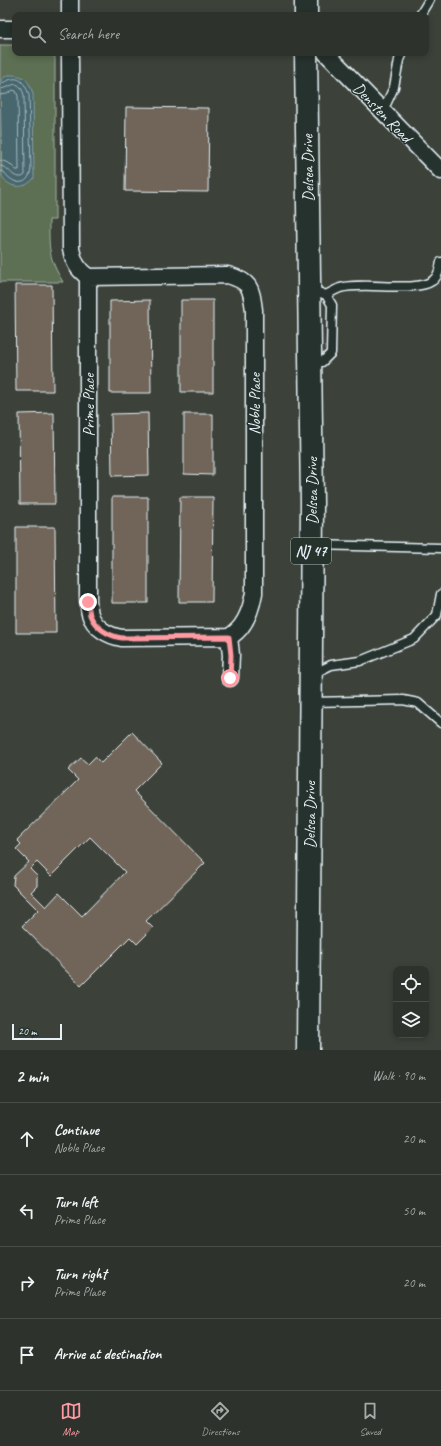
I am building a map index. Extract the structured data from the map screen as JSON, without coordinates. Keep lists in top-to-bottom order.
{
  "streets": {
    "main road": ["Delsea Drive", "NJ 47"],
    "street": ["Densten Road", "Noble Place", "Prime Place"]
  },
  "crossings": [
    ["Noble Place", "Prime Place"]
  ],
  "scale_bar": "20 m",
  "page": {
    "search": "Search here",
    "scale": "20 m",
    "heading": ["2 min", "Walk · 90 m"],
    "list": [
      ["Continue", "Noble Place", "20 m"],
      ["Turn left", "Prime Place", "50 m"],
      ["Turn right", "Prime Place", "20 m"],
      "Arrive at destination"
    ],
    "nav": ["Map", "Directions", "Saved"]
  }
}
